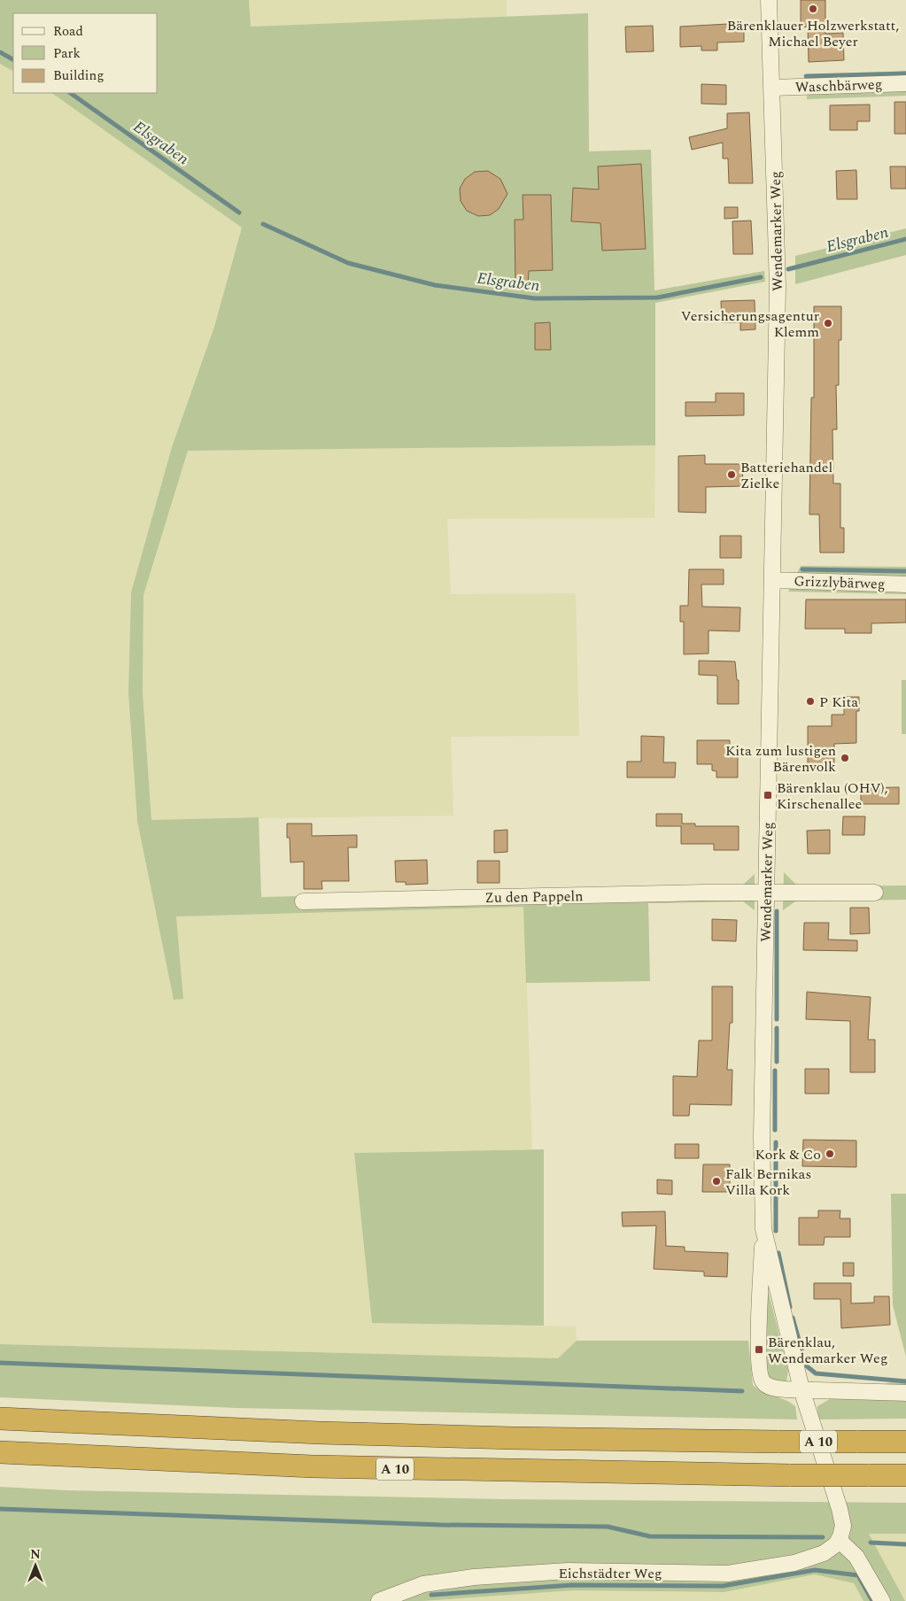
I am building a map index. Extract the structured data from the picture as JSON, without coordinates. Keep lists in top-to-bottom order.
{
  "streets": {
    "highway": ["A 10"],
    "street": [
      "Waschbärweg",
      "Wendemarker Weg",
      "Grizzlybärweg",
      "Zu den Pappeln",
      "Eichstädter Weg"
    ]
  },
  "crossings": [
    ["Waschbärweg", "Wendemarker Weg"],
    ["Wendemarker Weg", "Grizzlybärweg"],
    ["Wendemarker Weg", "Zu den Pappeln"],
    ["Wendemarker Weg", "Eichstädter Weg"]
  ],
  "water": ["Elsgraben"],
  "places": {
    "other": [
      "Bärenklauer Holzwerkstatt, Michael Beyer",
      "Versicherungsagentur Klemm",
      "Batteriehandel Zielke",
      "P Kita",
      "Kita zum lustigen Bärenvolk",
      "Kork & Co",
      "Falk Bernikas Villa Kork"
    ],
    "transit": ["Bärenklau (OHV), Kirschenallee", "Bärenklau, Wendemarker Weg"]
  },
  "legend": ["Road", "Park", "Building"],
  "north": "top"
}
